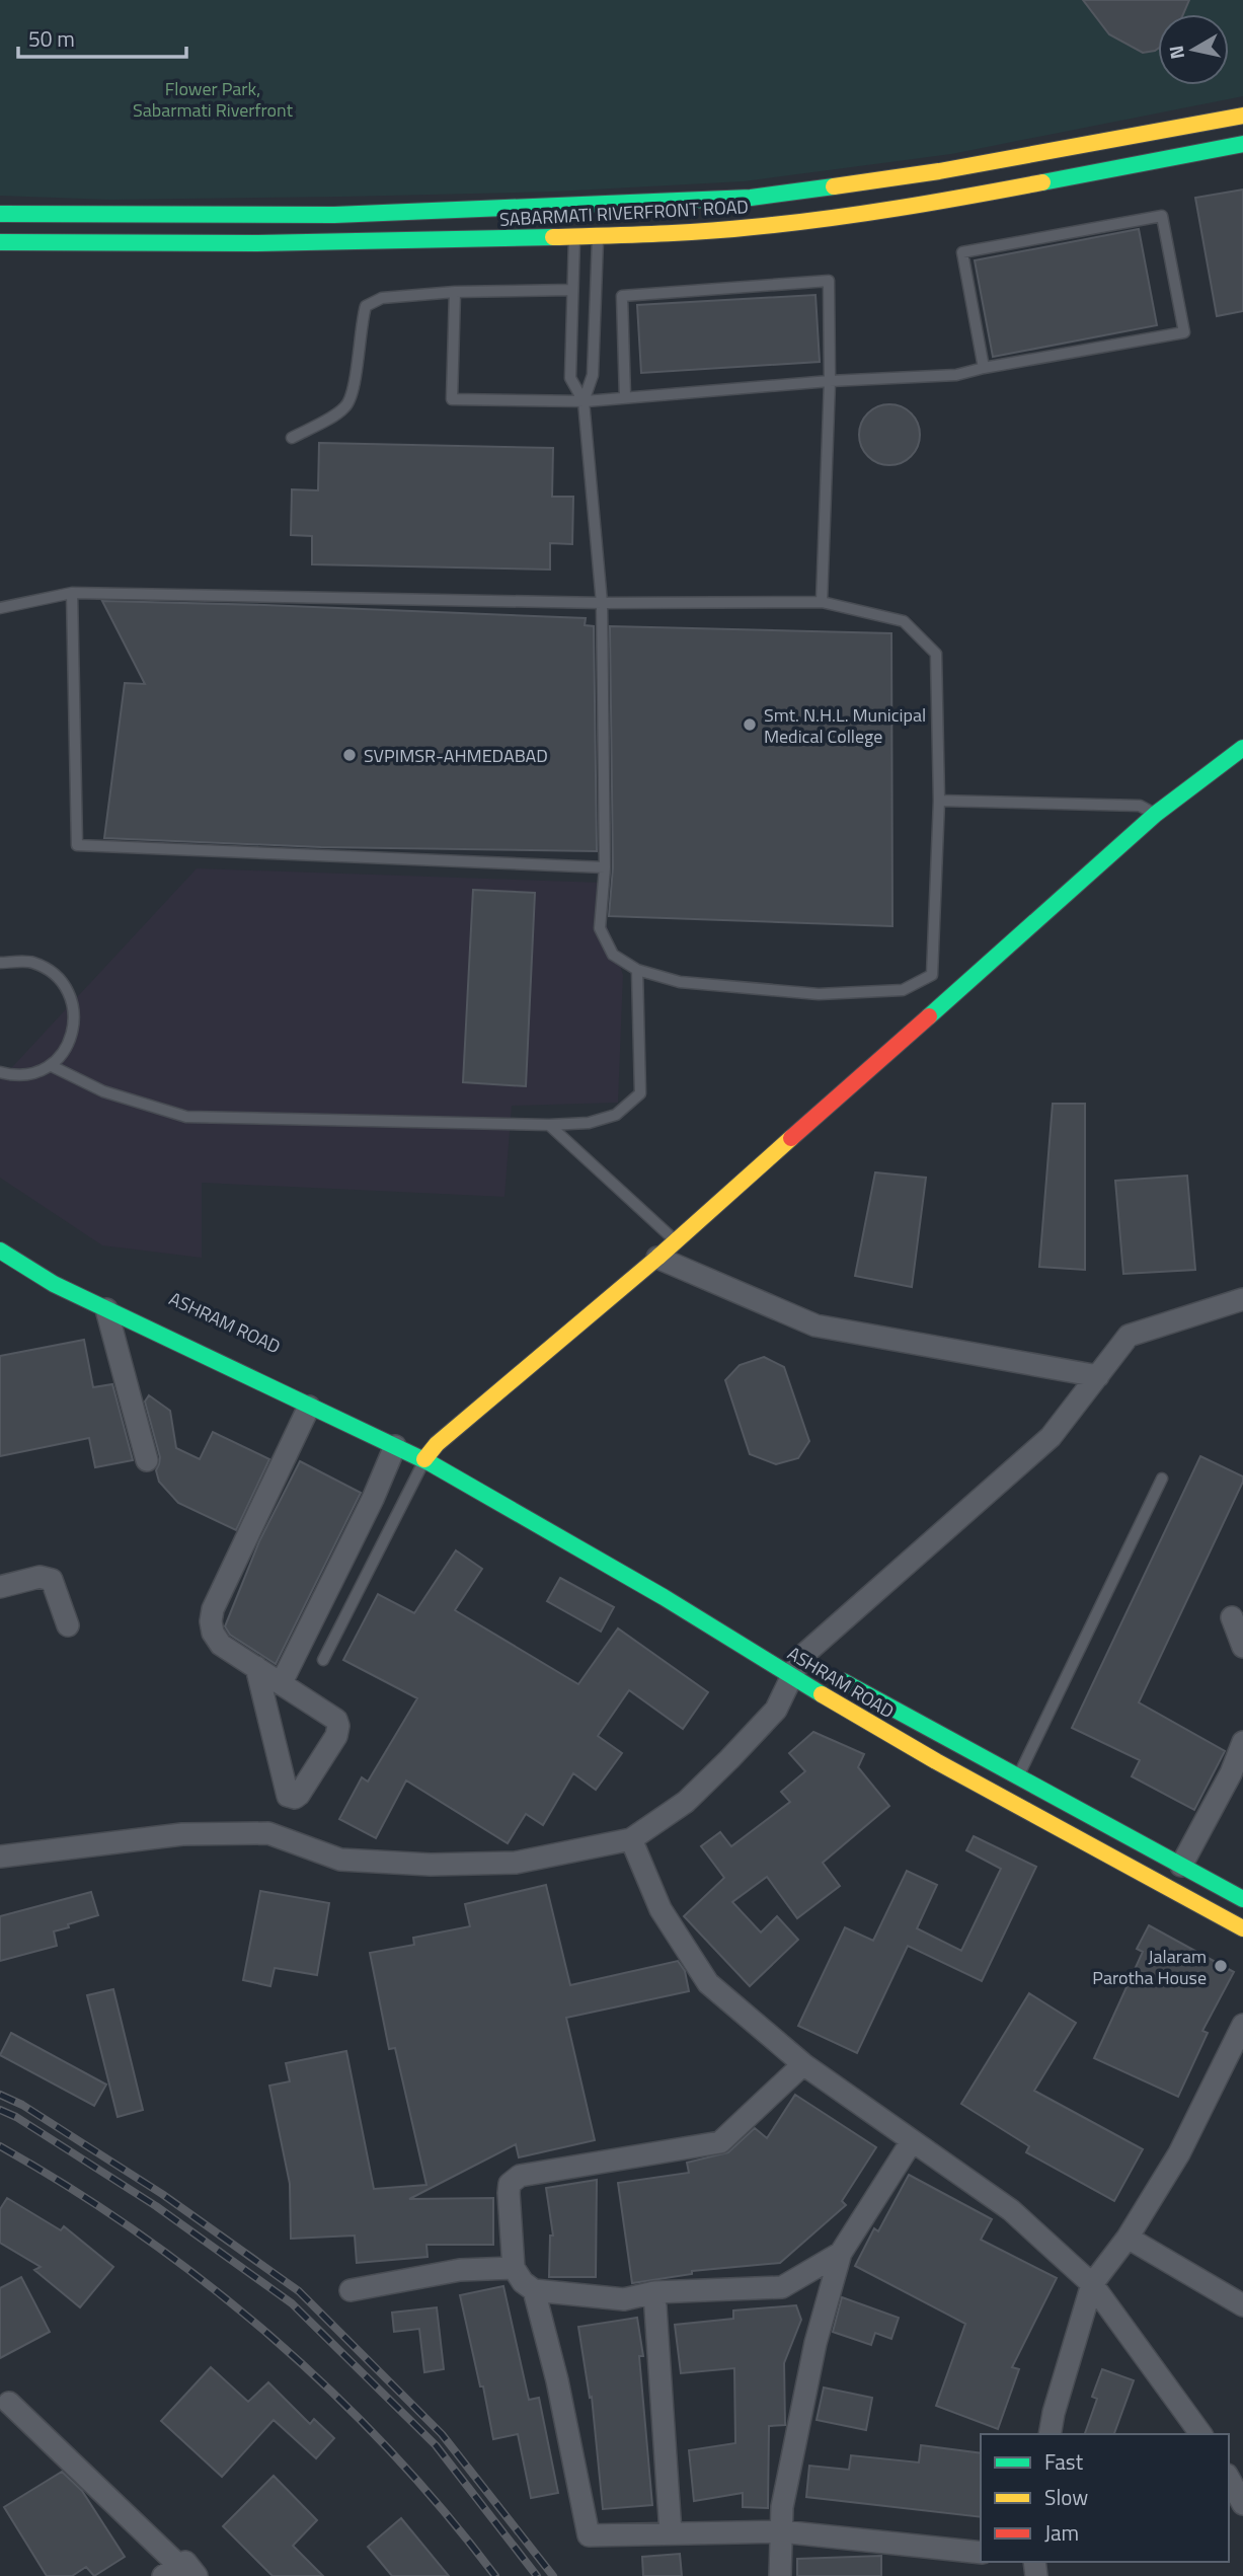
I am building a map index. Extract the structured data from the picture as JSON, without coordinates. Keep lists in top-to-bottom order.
{
  "streets": {
    "street": ["SABARMATI RIVERFRONT ROAD", "ASHRAM ROAD"]
  },
  "parks": ["Flower Park, Sabarmati Riverfront"],
  "places": ["Smt. N.H.L. Municipal Medical College", "SVPIMSR-AHMEDABAD", "Jalaram Parotha House"],
  "legend": ["Fast", "Slow", "Jam"],
  "scale_bar": "50 m",
  "north": "left"
}
